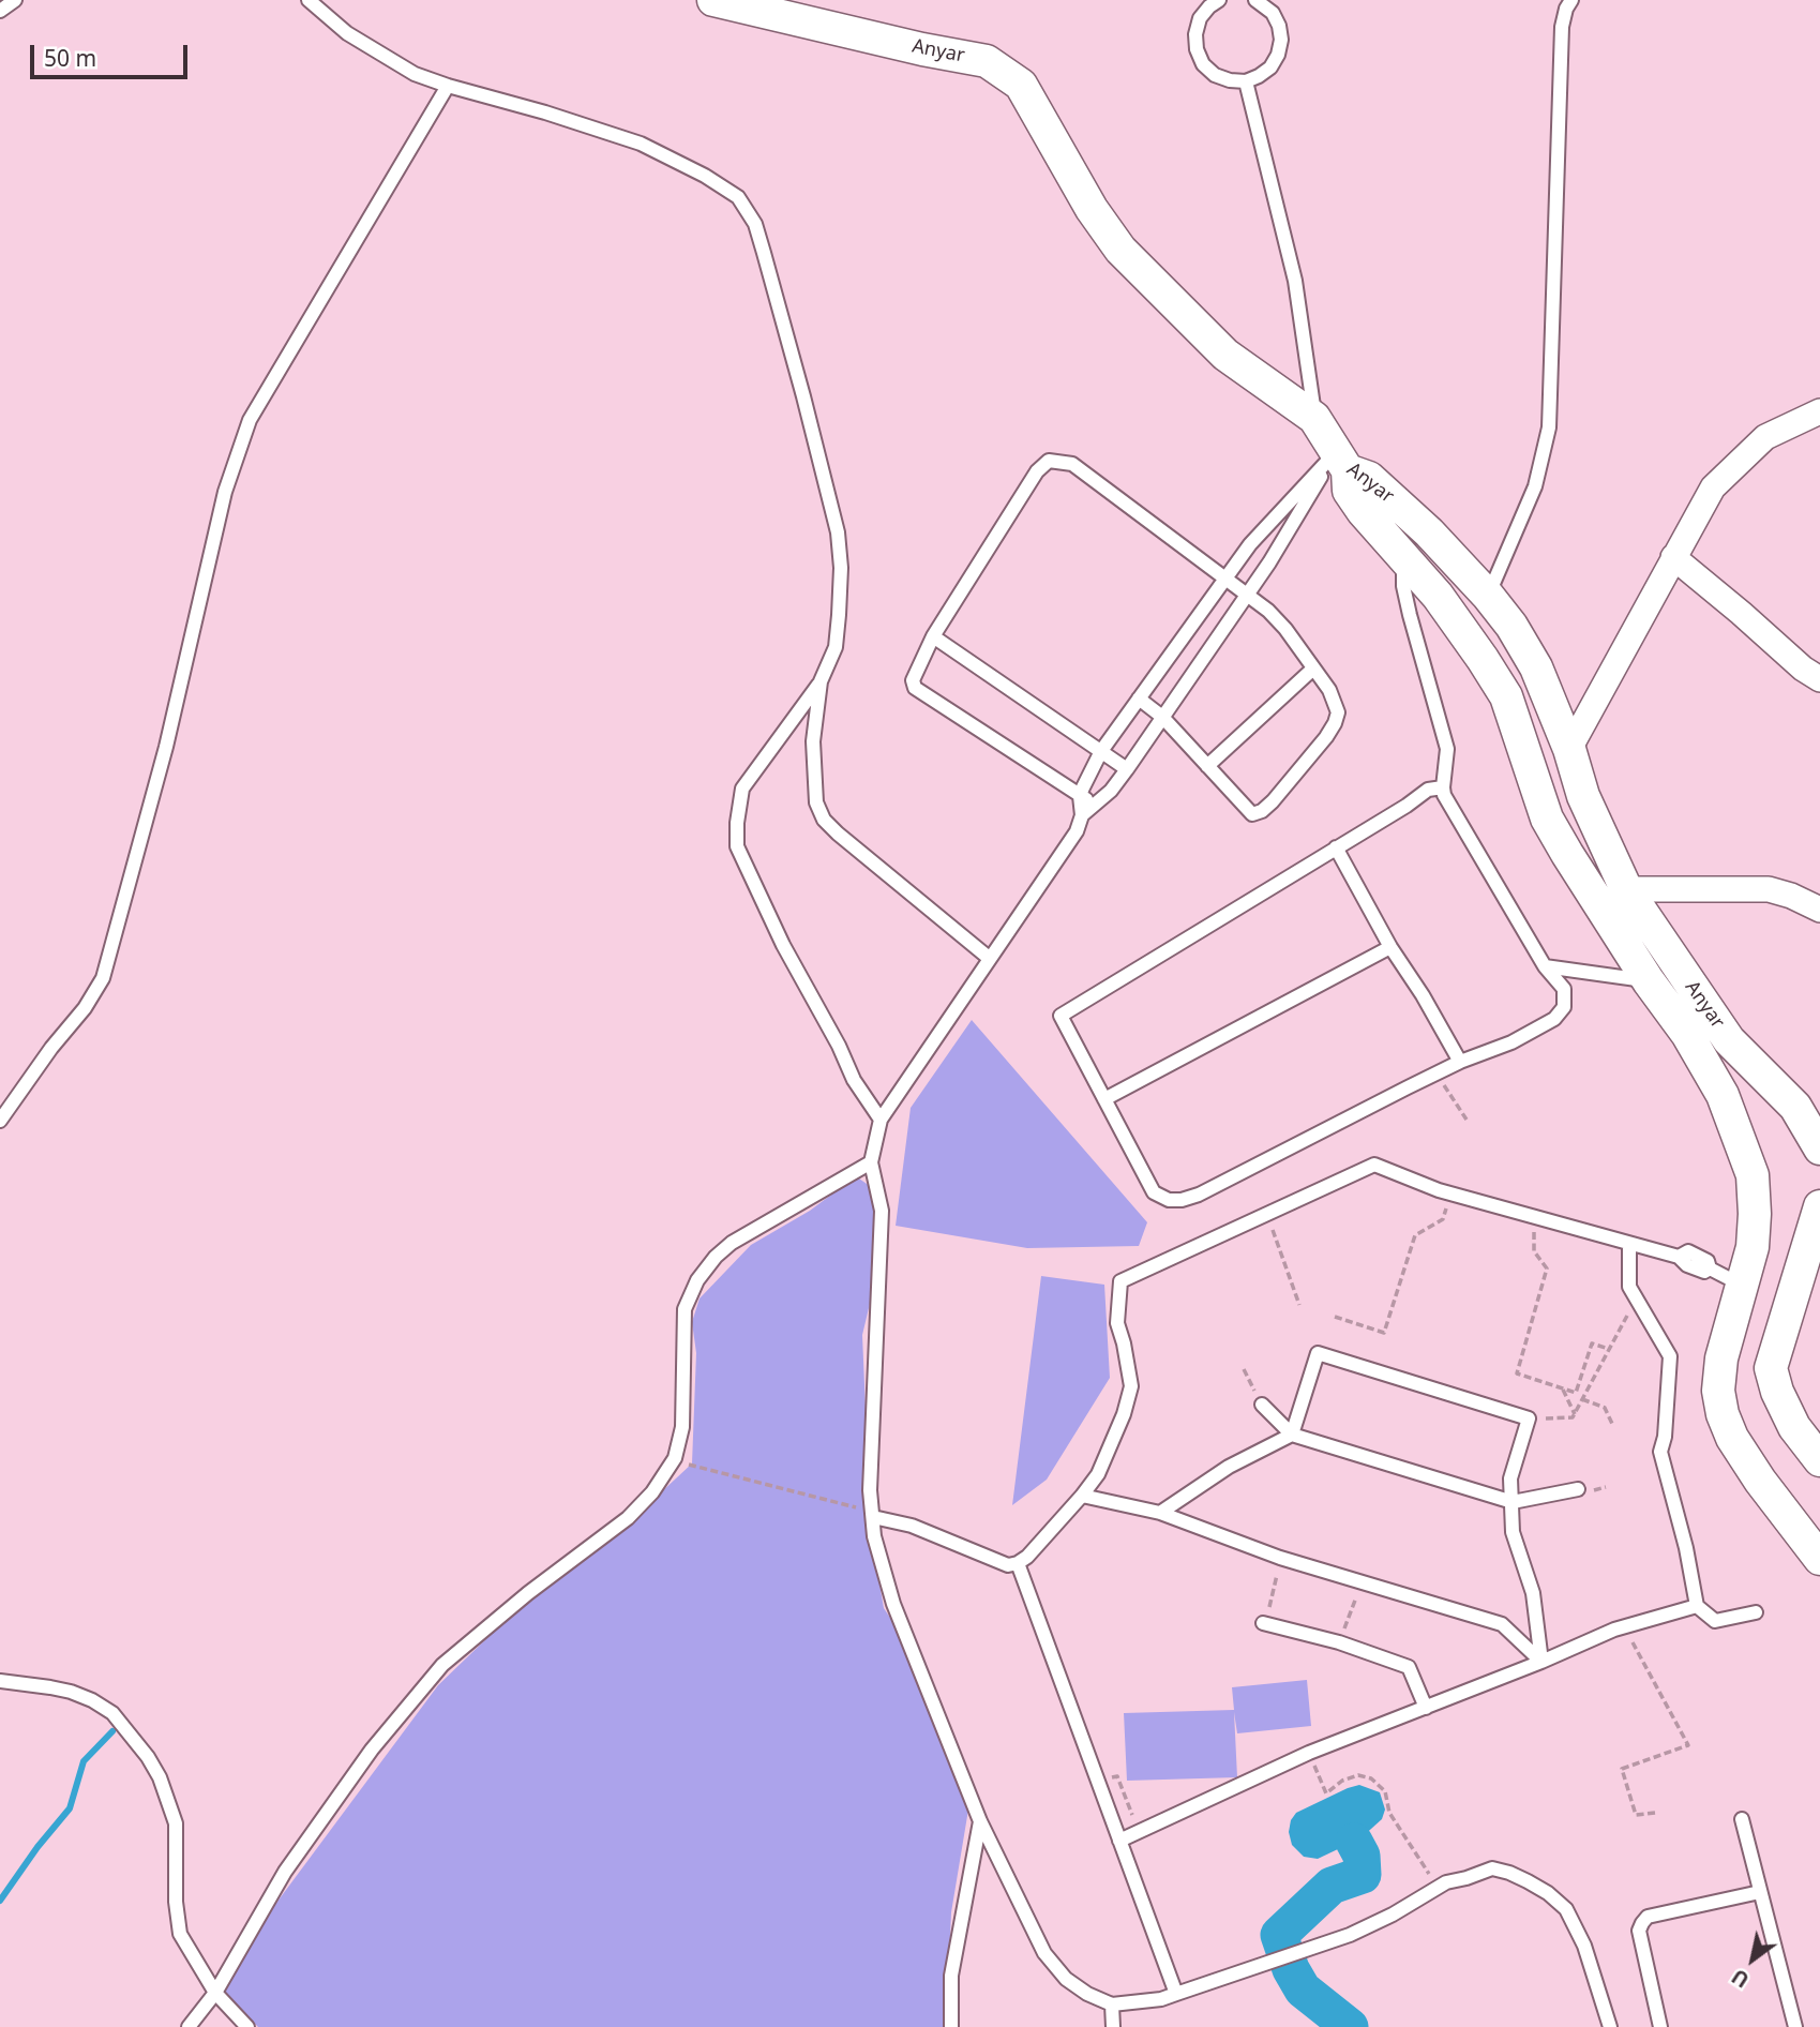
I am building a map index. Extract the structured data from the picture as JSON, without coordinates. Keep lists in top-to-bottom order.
{
  "streets": {
    "street": ["Anyar"]
  },
  "scale_bar": "50 m",
  "north": "bottom left"
}
